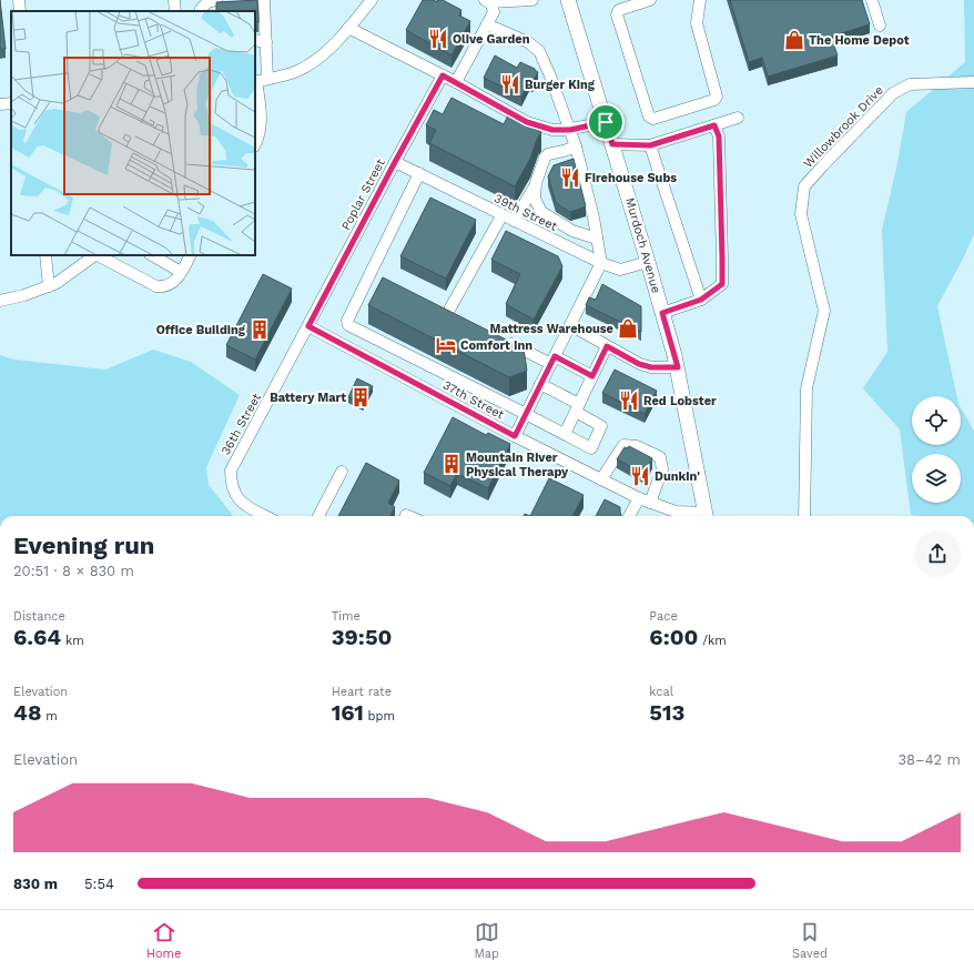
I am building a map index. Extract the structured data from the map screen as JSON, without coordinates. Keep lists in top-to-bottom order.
{
  "streets": {
    "main road": ["Murdoch Avenue"],
    "street": [
      "Willowbrook Drive",
      "Poplar Street",
      "39th Street",
      "37th Street",
      "36th Street"
    ]
  },
  "crossings": [
    ["Poplar Street", "39th Street"],
    ["Poplar Street", "37th Street"],
    ["Poplar Street", "36th Street"],
    ["39th Street", "Murdoch Avenue"],
    ["37th Street", "36th Street"]
  ],
  "places": {
    "restaurant": [
      "Olive Garden",
      "Burger King",
      "Firehouse Subs",
      "Red Lobster",
      "Dunkin'"
    ],
    "shop": ["The Home Depot", "Mattress Warehouse"],
    "building": ["Office Building", "Battery Mart", "Mountain River Physical Therapy"],
    "hotel": ["Comfort Inn"]
  },
  "page": {
    "heading": ["Evening run", "20:51 · 8 × 830 m"],
    "stats": [
      ["Distance", "6.64 km"],
      ["Time", "39:50"],
      ["Pace", "6:00 /km"],
      ["Elevation", "48 m"],
      ["Heart rate", "161 bpm"],
      ["kcal", "513"]
    ],
    "chart": ["Elevation", "38–42 m"],
    "list": [
      {
        "name": "830 m",
        "note": "5:54"
      }
    ],
    "tabs": ["Home", "Map", "Saved"]
  }
}
